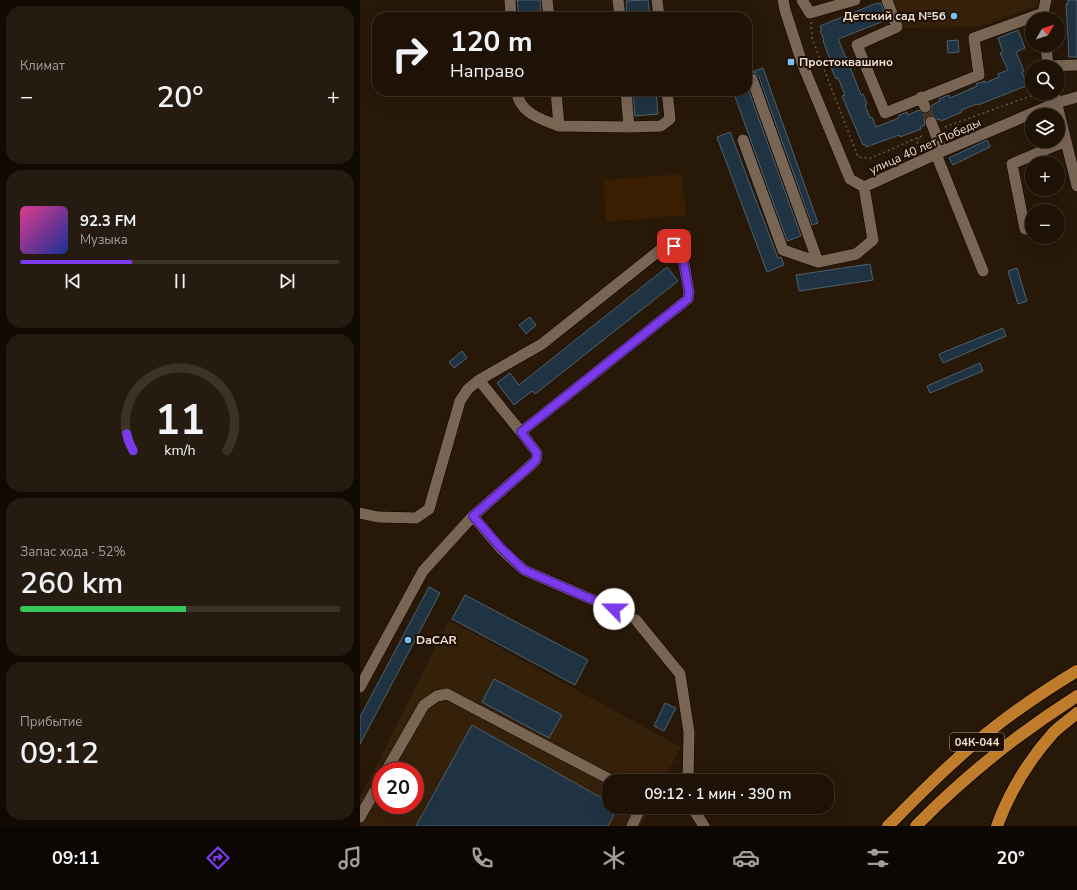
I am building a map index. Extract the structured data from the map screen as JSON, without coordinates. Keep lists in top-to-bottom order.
{
  "streets": {
    "main road": ["04К-044"],
    "street": ["улица 40 лет Победы"]
  },
  "places": {
    "other": ["Детский сад №56", "DaCAR"],
    "transit": ["Простоквашино"]
  },
  "north": "top right",
  "page": {
    "tile": [
      "Климат",
      ["Запас хода · 52%", "260 km"],
      ["Прибытие", "09:12"]
    ],
    "map_buttons": ["+", "−"],
    "turn": ["120 m", "Направо"],
    "heat": ["−", "20°", "+"],
    "song": ["92.3 FM", "Музыка"],
    "limit": "20",
    "trip": "09:12 · 1 мин · 390 m",
    "tabs": ["09:11", "20°"],
    "gauge": ["11", "km/h"]
  }
}
